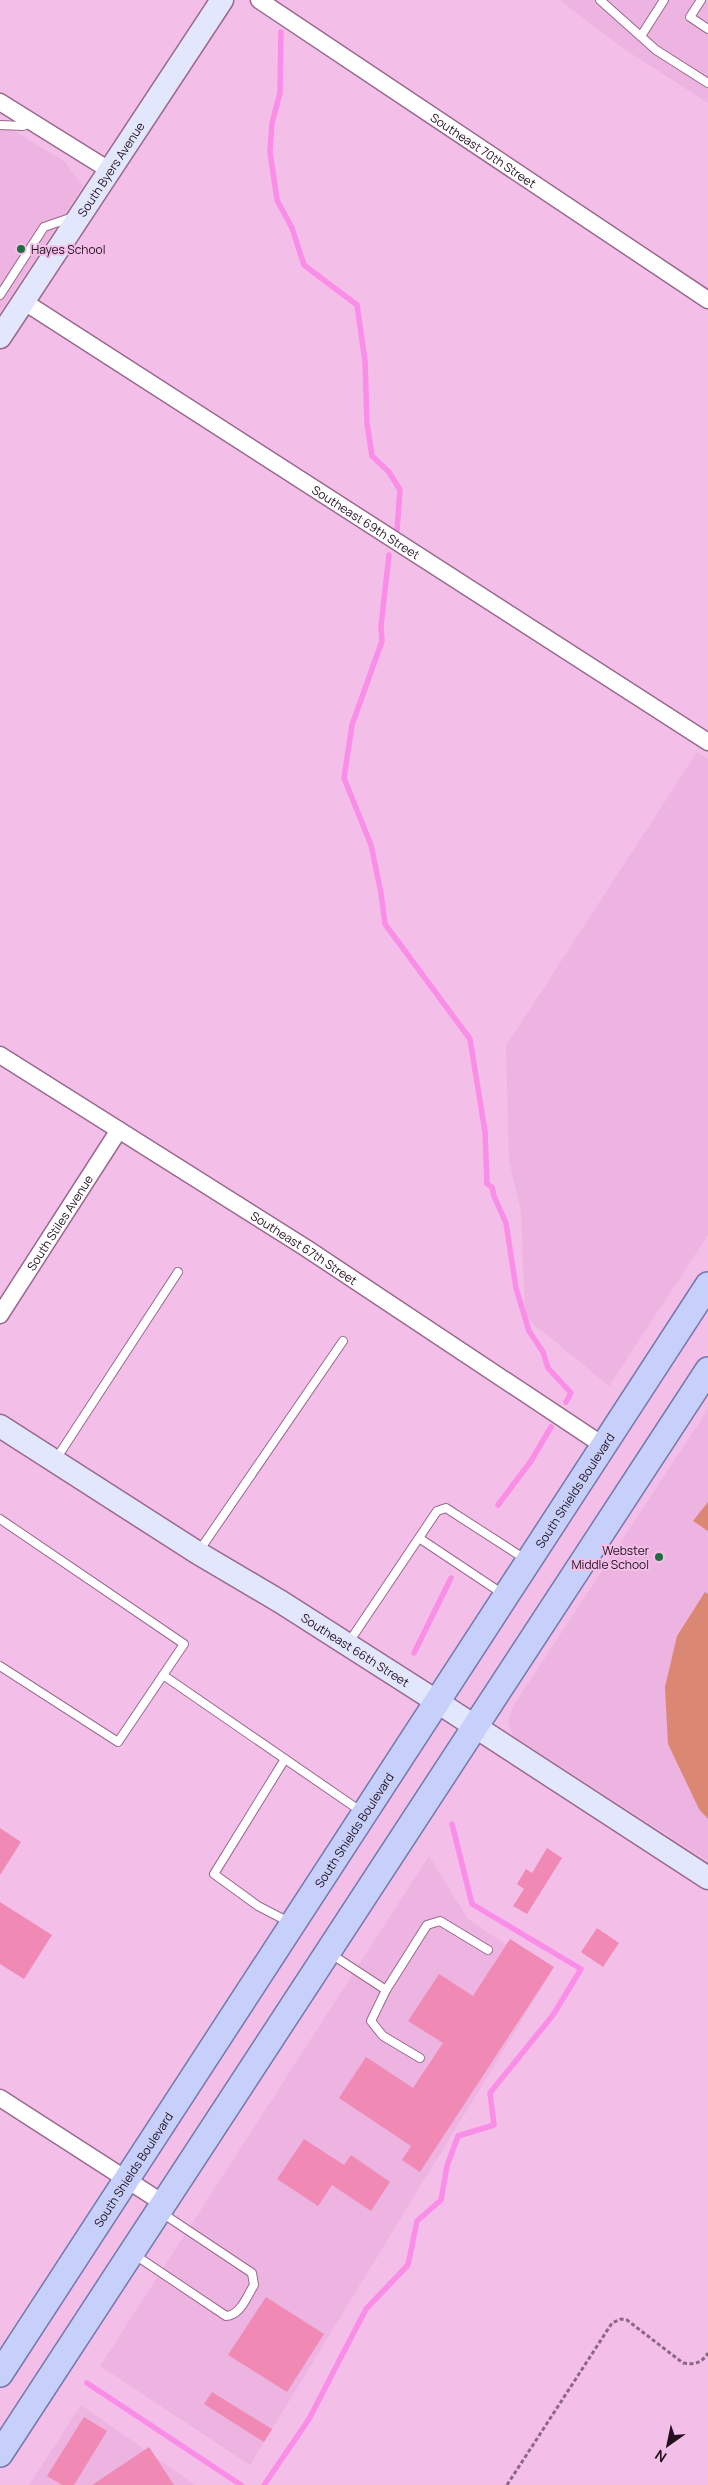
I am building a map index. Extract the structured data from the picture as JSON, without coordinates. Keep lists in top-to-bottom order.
{
  "streets": {
    "main road": ["South Shields Boulevard"],
    "street": [
      "Southeast 70th Street",
      "South Byers Avenue",
      "Southeast 69th Street",
      "South Stiles Avenue",
      "Southeast 67th Street",
      "Southeast 66th Street"
    ]
  },
  "crossings": [
    ["South Byers Avenue", "Southeast 69th Street"],
    ["South Stiles Avenue", "Southeast 67th Street"],
    ["Southeast 67th Street", "South Shields Boulevard"],
    ["South Shields Boulevard", "Southeast 66th Street"]
  ],
  "places": ["Hayes School", "Webster Middle School"],
  "north": "bottom left"
}
